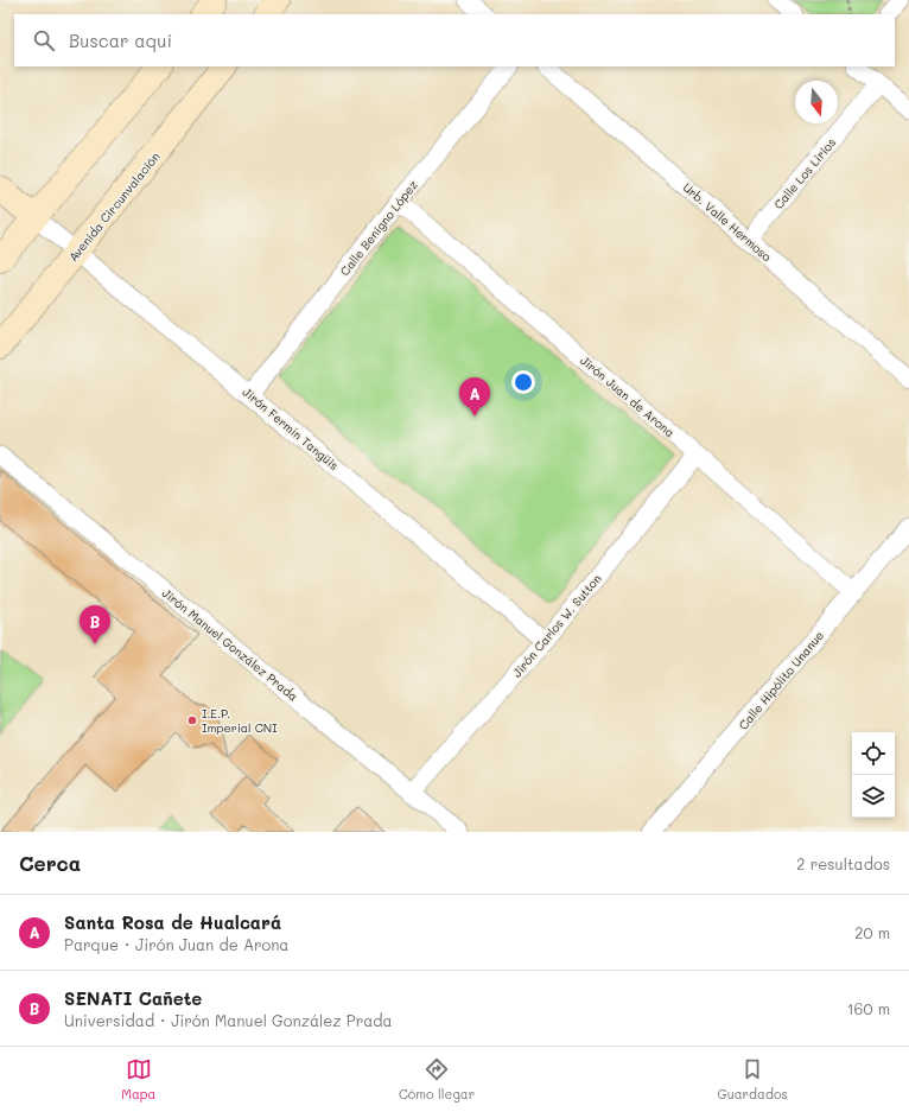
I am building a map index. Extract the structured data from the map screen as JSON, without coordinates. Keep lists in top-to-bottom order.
{
  "streets": {
    "street": [
      "Calle Los Lirios",
      "Avenida Circunvalación",
      "Urb. Valle Hermoso",
      "Calle Benigno López",
      "Jirón Juan de Arona",
      "Jirón Fermín Tangüis",
      "Jirón Carlos W. Sutton",
      "Jirón Manuel González Prada",
      "Calle Hipólito Unanue"
    ]
  },
  "crossings": [
    ["Calle Los Lirios", "Urb. Valle Hermoso"],
    ["Avenida Circunvalación", "Jirón Fermín Tangüis"],
    ["Calle Benigno López", "Jirón Juan de Arona"],
    ["Calle Benigno López", "Jirón Fermín Tangüis"],
    ["Jirón Juan de Arona", "Jirón Carlos W. Sutton"],
    ["Jirón Juan de Arona", "Calle Hipólito Unanue"],
    ["Jirón Fermín Tangüis", "Jirón Carlos W. Sutton"],
    ["Jirón Carlos W. Sutton", "Jirón Manuel González Prada"]
  ],
  "places": ["I.E.P. Imperial CNI"],
  "north": "bottom",
  "page": {
    "search": "Buscar aquí",
    "pins": ["A", "B"],
    "heading": ["Cerca", "2 resultados"],
    "list": [
      {
        "mark": "A",
        "name": "Santa Rosa de Hualcará",
        "note": "Parque · Jirón Juan de Arona",
        "value": "20 m"
      },
      {
        "mark": "B",
        "name": "SENATI Cañete",
        "note": "Universidad · Jirón Manuel González Prada",
        "value": "160 m"
      }
    ],
    "nav": ["Mapa", "Cómo llegar", "Guardados"]
  }
}
